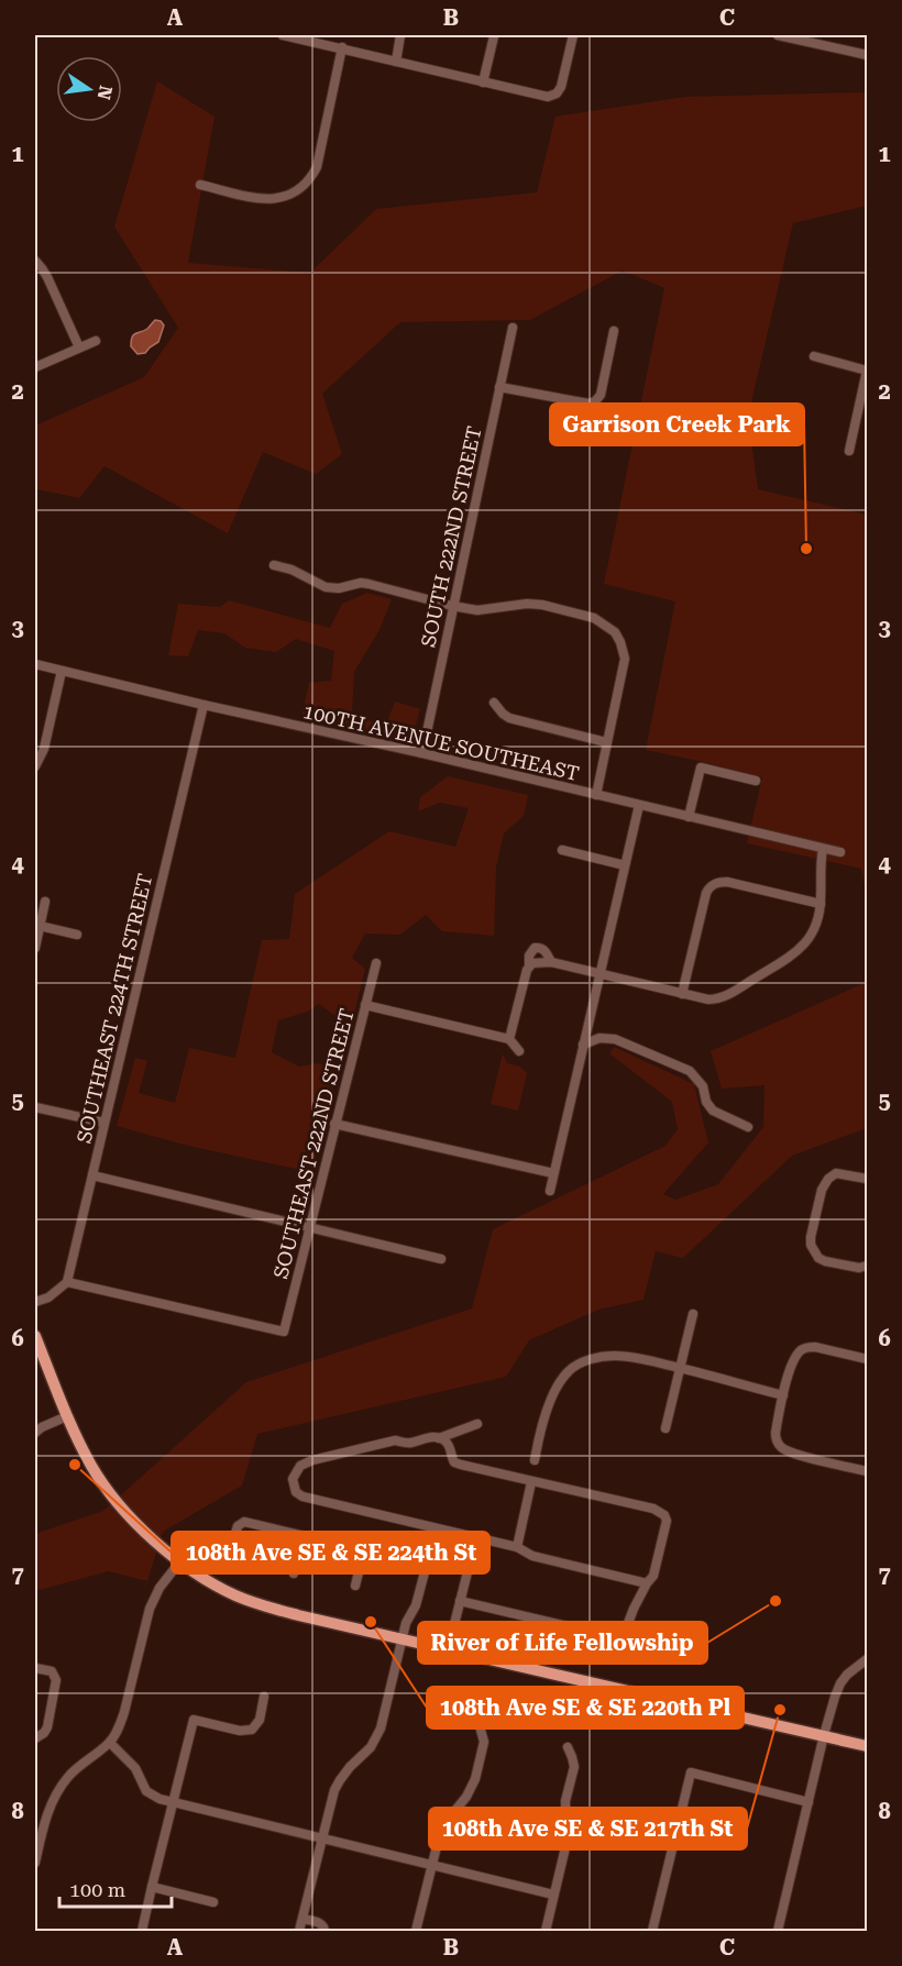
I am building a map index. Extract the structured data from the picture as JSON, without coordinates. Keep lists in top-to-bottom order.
{
  "streets": {
    "street": [
      "SOUTH 222ND STREET",
      "100TH AVENUE SOUTHEAST",
      "SOUTHEAST 224TH STREET",
      "SOUTHEAST 222ND STREET"
    ]
  },
  "crossings": [
    ["SOUTH 222ND STREET", "100TH AVENUE SOUTHEAST"],
    ["100TH AVENUE SOUTHEAST", "SOUTHEAST 224TH STREET"],
    ["SOUTHEAST 224TH STREET", "SOUTHEAST 222ND STREET"]
  ],
  "places": [
    "Garrison Creek Park",
    "108th Ave SE & SE 224th St",
    "River of Life Fellowship",
    "108th Ave SE & SE 220th Pl",
    "108th Ave SE & SE 217th St"
  ],
  "scale_bar": "100 m",
  "north": "right",
  "grid": {
    "columns": ["A", "B", "C"],
    "rows": [
      "1",
      "2",
      "3",
      "4",
      "5",
      "6",
      "7",
      "8"
    ]
  }
}
